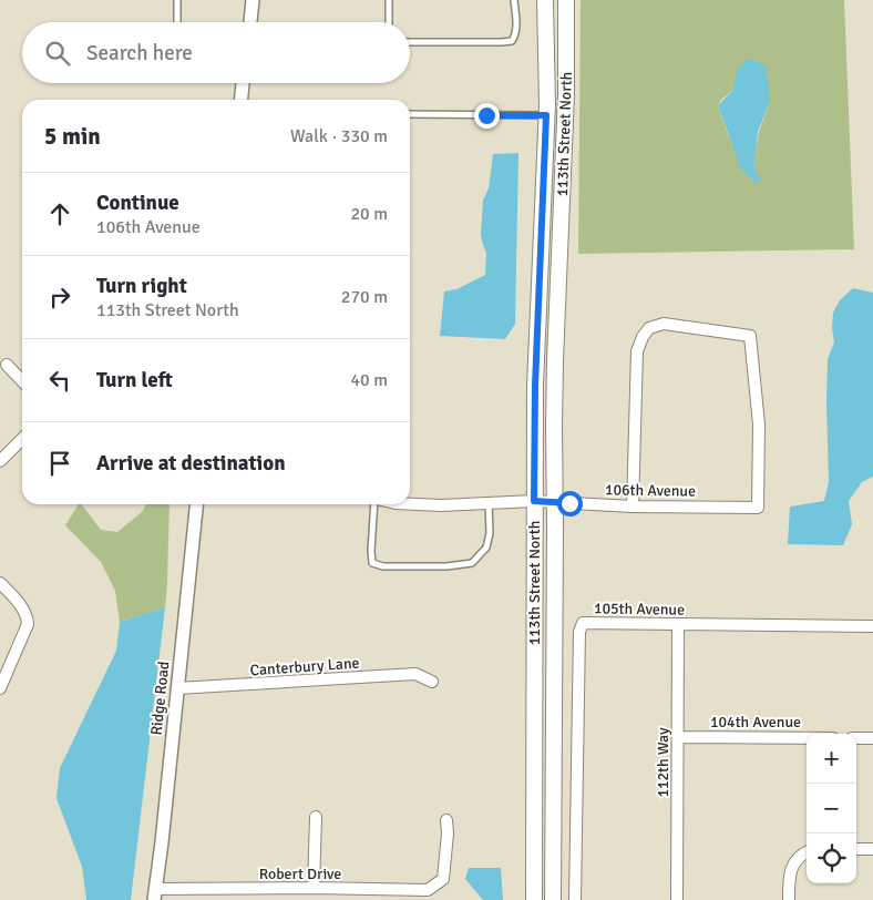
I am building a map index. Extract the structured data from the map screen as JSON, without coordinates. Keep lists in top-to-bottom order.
{
  "streets": {
    "main road": ["113th Street North"],
    "street": [
      "106th Avenue",
      "105th Avenue",
      "Canterbury Lane",
      "Ridge Road",
      "104th Avenue",
      "112th Way",
      "Robert Drive"
    ]
  },
  "crossings": [
    ["113th Street North", "106th Avenue"],
    ["105th Avenue", "112th Way"],
    ["Canterbury Lane", "Ridge Road"],
    ["Ridge Road", "Robert Drive"],
    ["104th Avenue", "112th Way"]
  ],
  "page": {
    "search": "Search here",
    "heading": ["5 min", "Walk · 330 m"],
    "list": [
      ["Continue", "106th Avenue", "20 m"],
      ["Turn right", "113th Street North", "270 m"],
      ["Turn left", "40 m"],
      "Arrive at destination"
    ],
    "map_buttons": ["+", "−"]
  }
}
